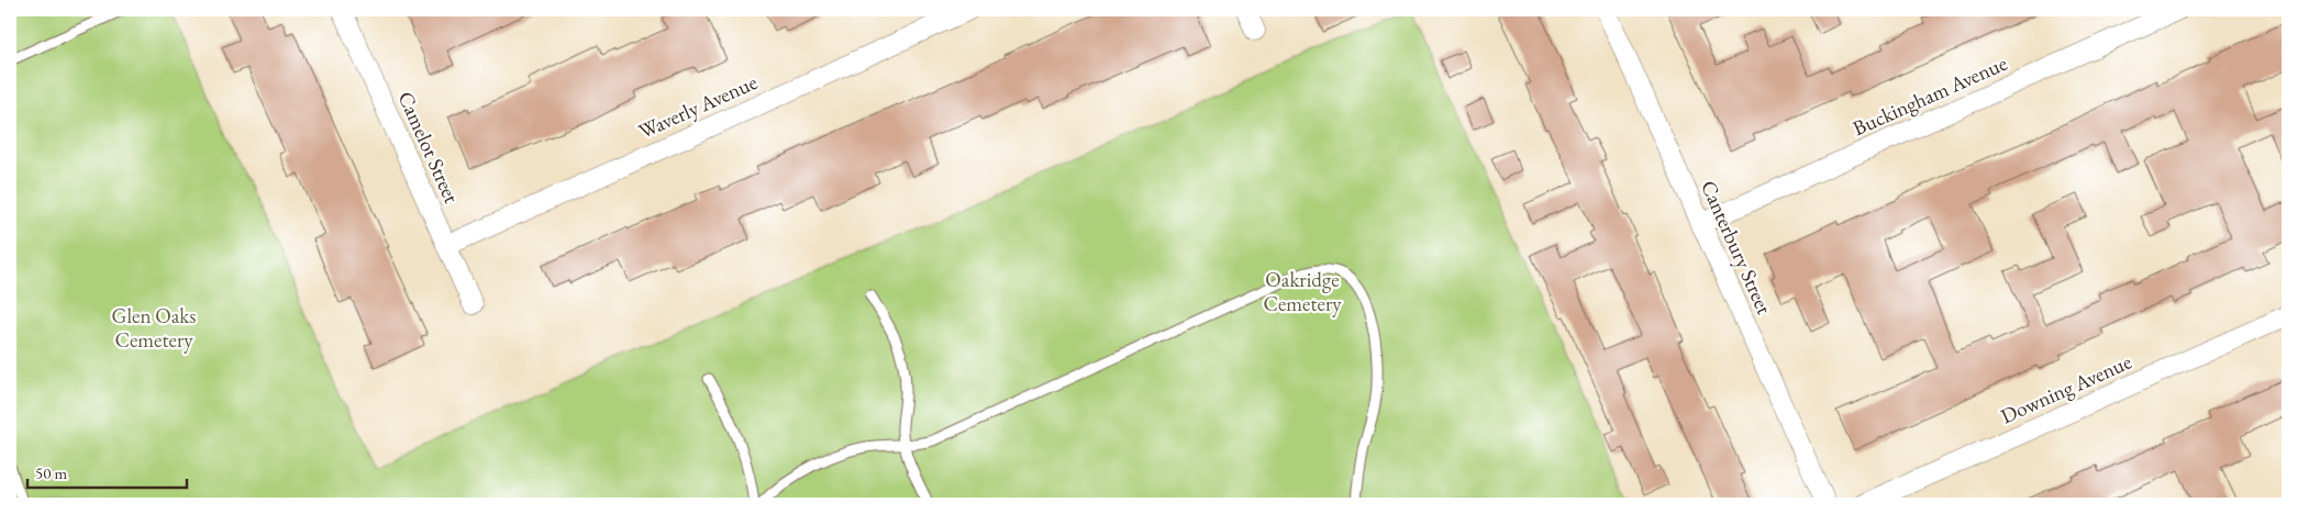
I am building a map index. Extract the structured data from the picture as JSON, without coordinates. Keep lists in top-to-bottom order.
{
  "streets": {
    "street": [
      "Buckingham Avenue",
      "Waverly Avenue",
      "Camelot Street",
      "Canterbury Street",
      "Downing Avenue"
    ]
  },
  "crossings": [
    ["Buckingham Avenue", "Canterbury Street"],
    ["Waverly Avenue", "Camelot Street"]
  ],
  "parks": ["Oakridge Cemetery", "Glen Oaks Cemetery"],
  "scale_bar": "50 m"
}
